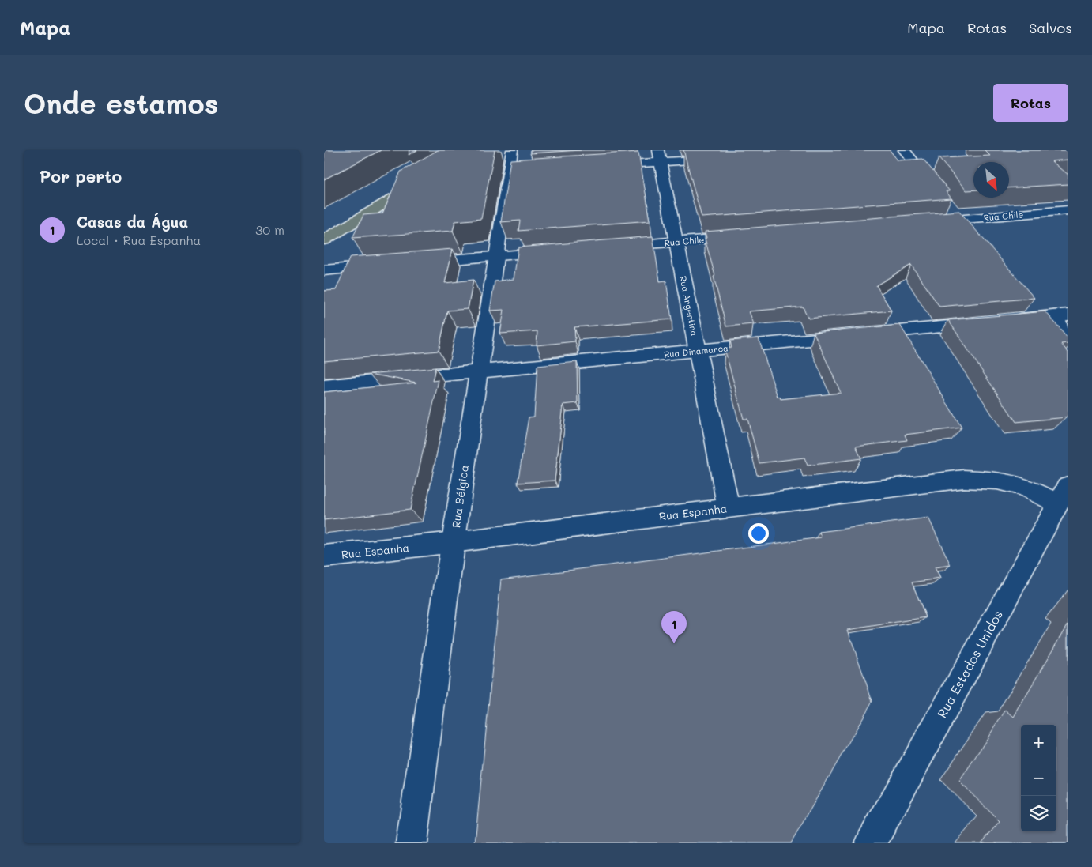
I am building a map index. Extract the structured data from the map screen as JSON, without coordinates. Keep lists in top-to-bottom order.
{
  "streets": {
    "street": [
      "Rua Chile",
      "Rua Argentina",
      "Rua Dinamarca",
      "Rua Bélgica",
      "Rua Espanha",
      "Rua Estados Unidos"
    ]
  },
  "crossings": [
    ["Rua Chile", "Rua Argentina"],
    ["Rua Argentina", "Rua Dinamarca"],
    ["Rua Argentina", "Rua Espanha"],
    ["Rua Dinamarca", "Rua Bélgica"],
    ["Rua Bélgica", "Rua Espanha"],
    ["Rua Espanha", "Rua Estados Unidos"]
  ],
  "north": "bottom right",
  "page": {
    "header": "Mapa",
    "nav": ["Mapa", "Rotas", "Salvos"],
    "buttons": "Rotas",
    "title": "Onde estamos",
    "heading": "Por perto",
    "list": [
      {
        "mark": "1",
        "name": "Casas da Água",
        "note": "Local · Rua Espanha",
        "value": "30 m"
      }
    ],
    "pins": "1",
    "map_buttons": ["+", "−"]
  }
}
